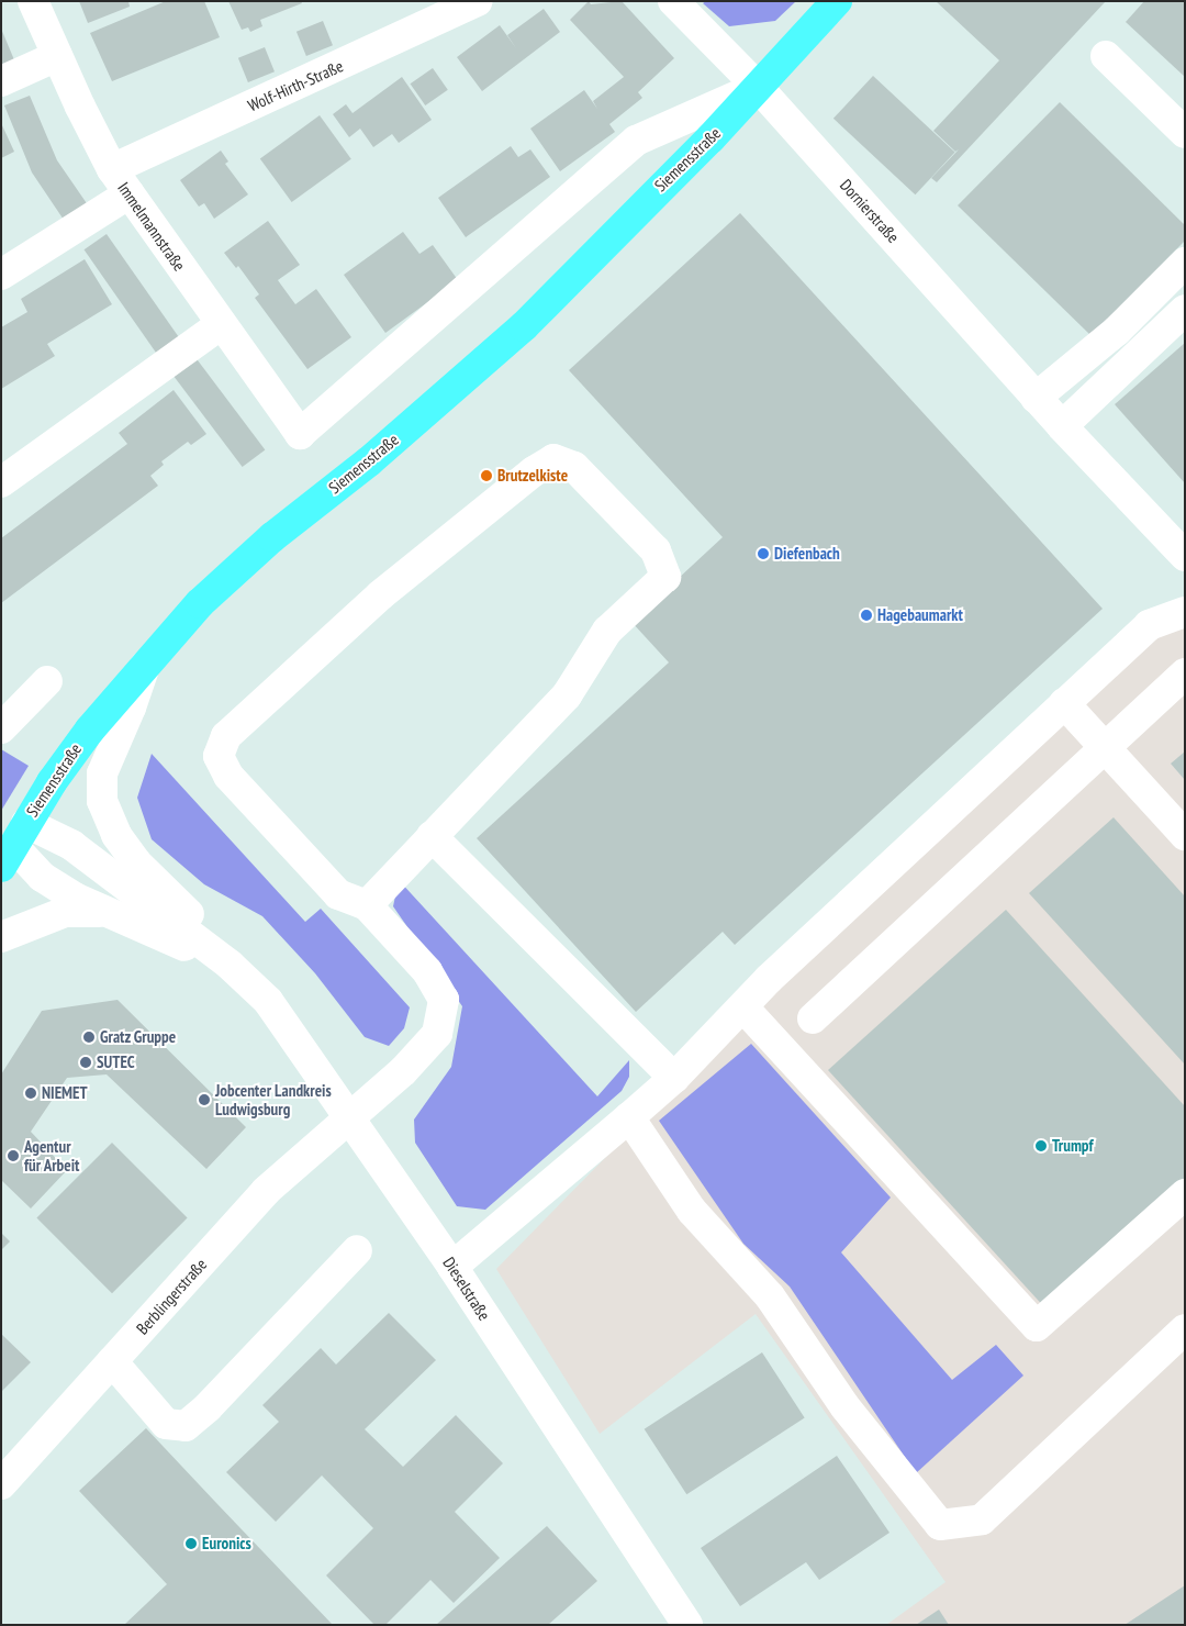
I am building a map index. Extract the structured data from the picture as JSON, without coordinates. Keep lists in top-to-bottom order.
{
  "streets": {
    "main road": ["Siemensstraße"],
    "street": [
      "Wolf-Hirth-Straße",
      "Dornierstraße",
      "Immelmannstraße",
      "Dieselstraße",
      "Berblingerstraße"
    ]
  },
  "crossings": [
    ["Wolf-Hirth-Straße", "Immelmannstraße"],
    ["Siemensstraße", "Dornierstraße"],
    ["Siemensstraße", "Immelmannstraße"],
    ["Dieselstraße", "Berblingerstraße"]
  ],
  "places": [
    "Brutzelkiste",
    "Diefenbach",
    "Hagebaumarkt",
    "Gratz Gruppe",
    "SUTEC",
    "NIEMET",
    "Jobcenter Landkreis Ludwigsburg",
    "Trumpf",
    "Agentur für Arbeit",
    "Euronics"
  ]
}
